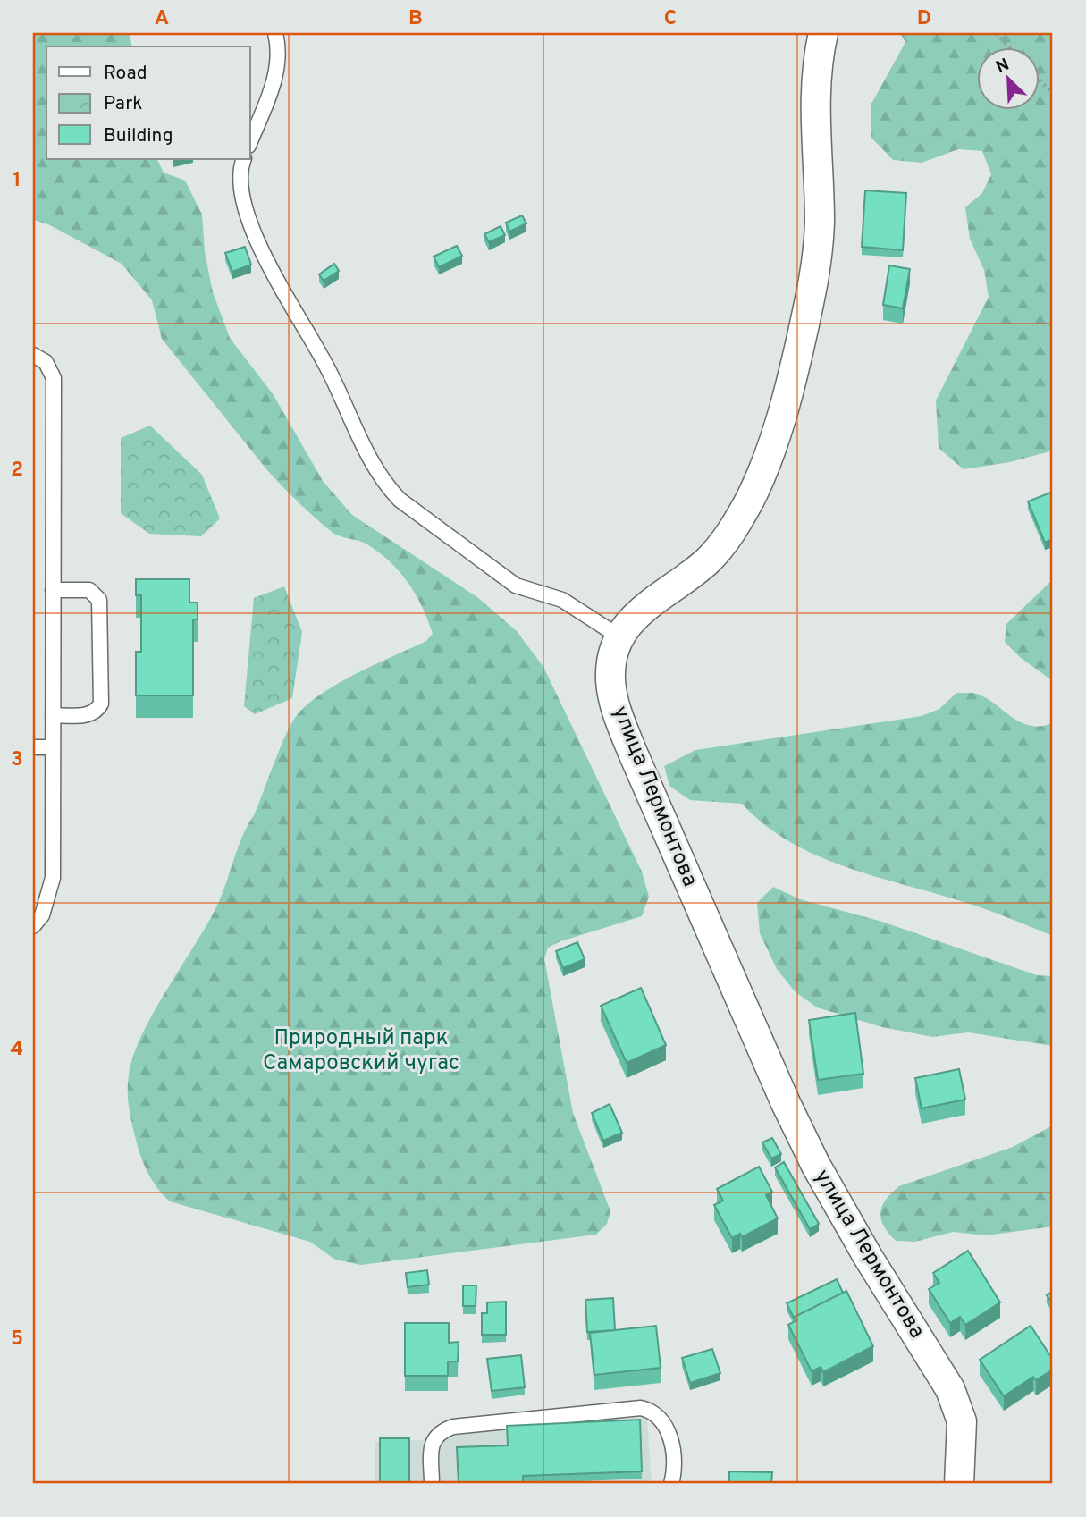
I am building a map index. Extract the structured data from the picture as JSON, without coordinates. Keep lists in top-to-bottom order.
{
  "streets": {
    "street": ["улица Лермонтова"]
  },
  "parks": ["Природный парк Самаровский чугас"],
  "legend": ["Road", "Park", "Building"],
  "north": "top left",
  "grid": {
    "columns": [
      "A",
      "B",
      "C",
      "D"
    ],
    "rows": [
      "1",
      "2",
      "3",
      "4",
      "5"
    ]
  }
}
